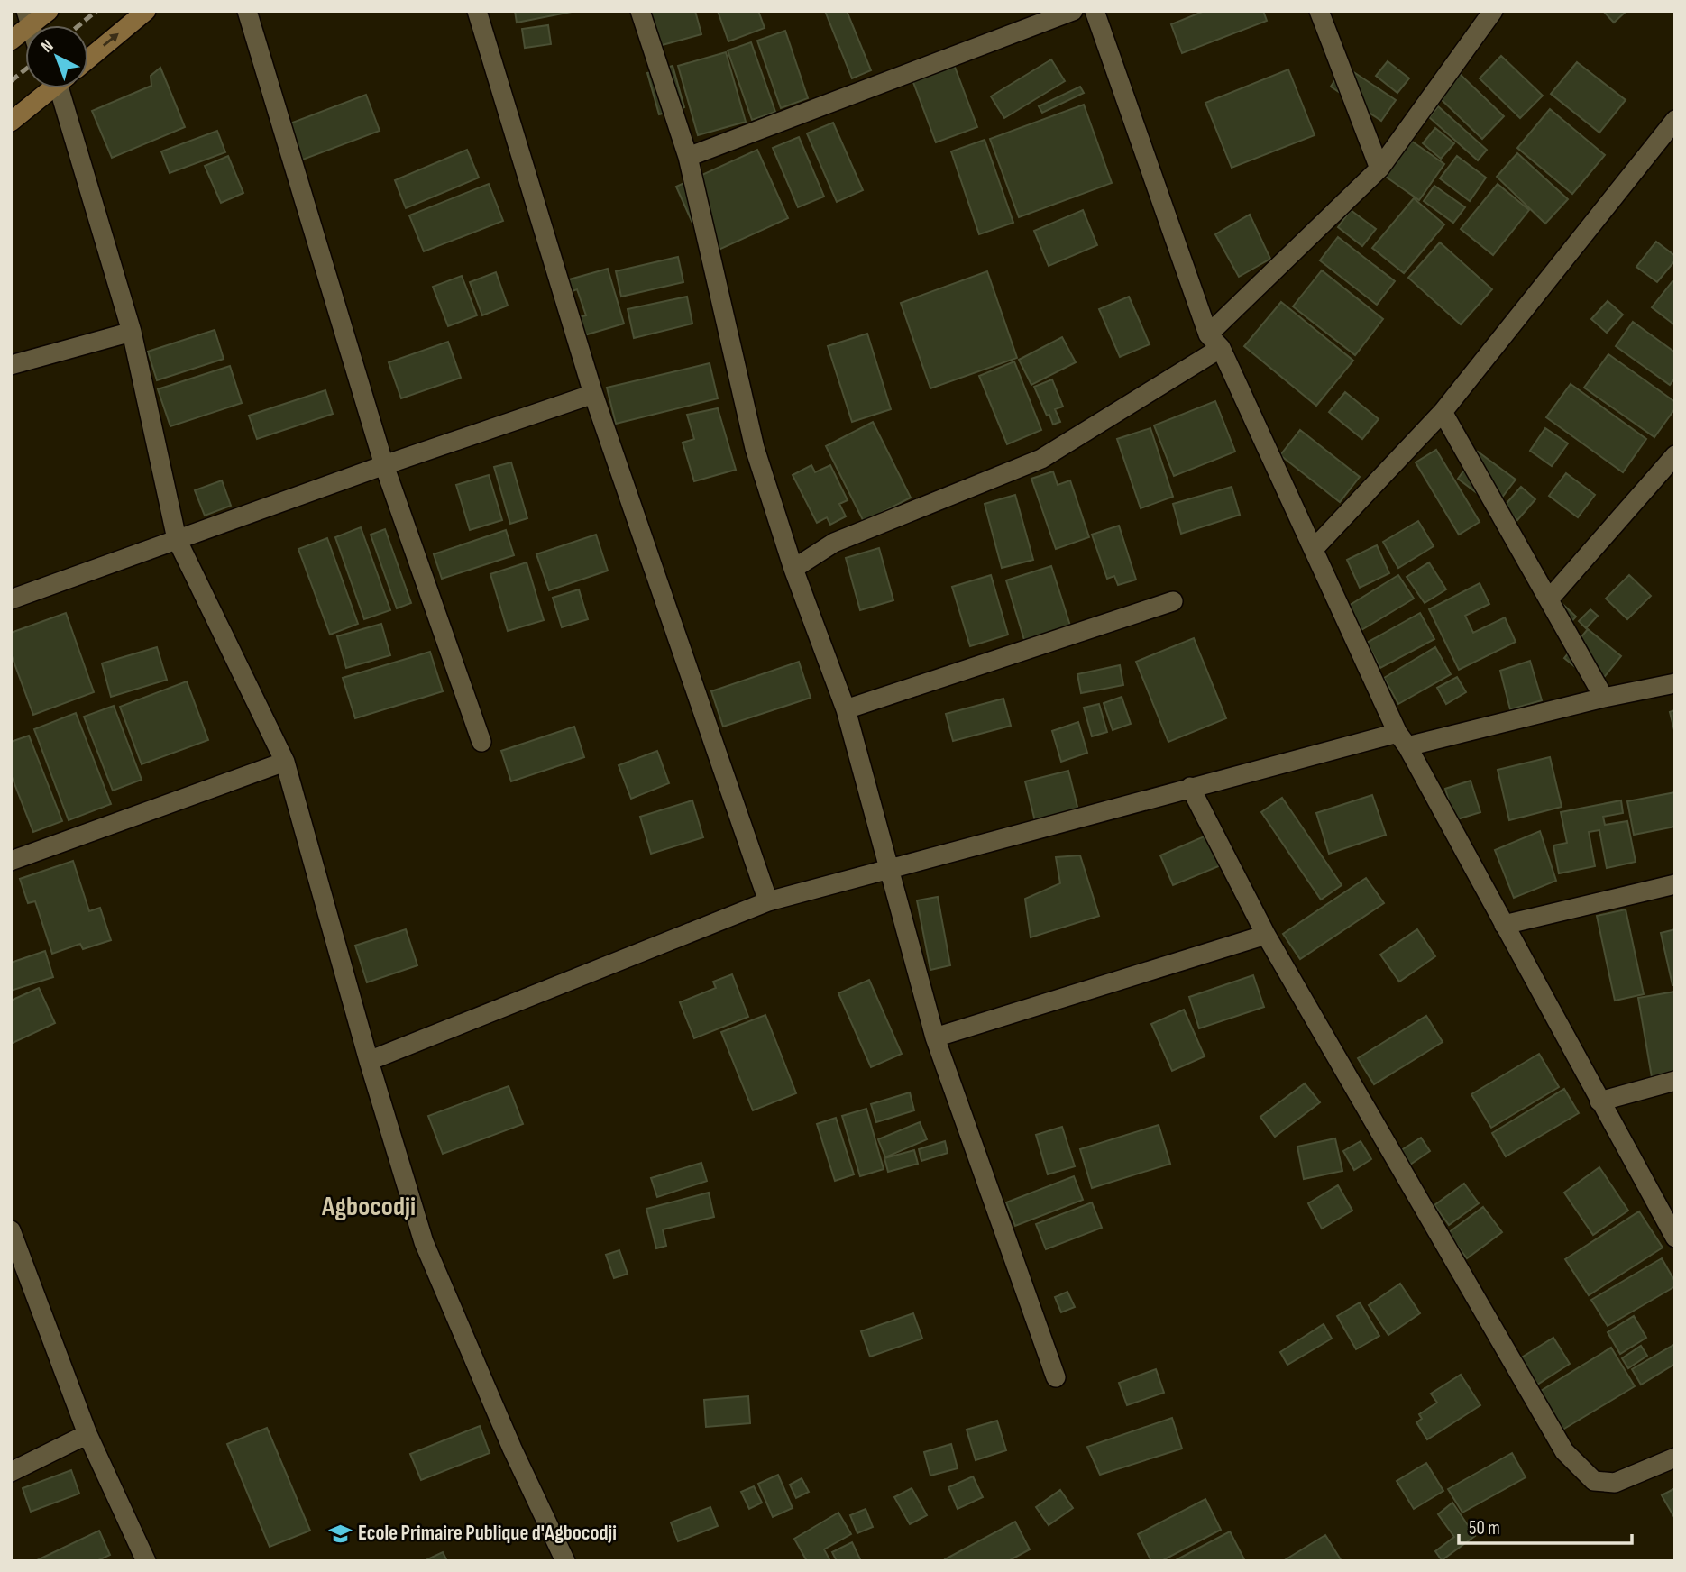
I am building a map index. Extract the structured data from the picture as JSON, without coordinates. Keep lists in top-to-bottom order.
{
  "districts": ["Agbocodji"],
  "places": {
    "school or university": ["Ecole Primaire Publique d'Agbocodji"]
  },
  "scale_bar": "50 m",
  "north": "top left"
}
